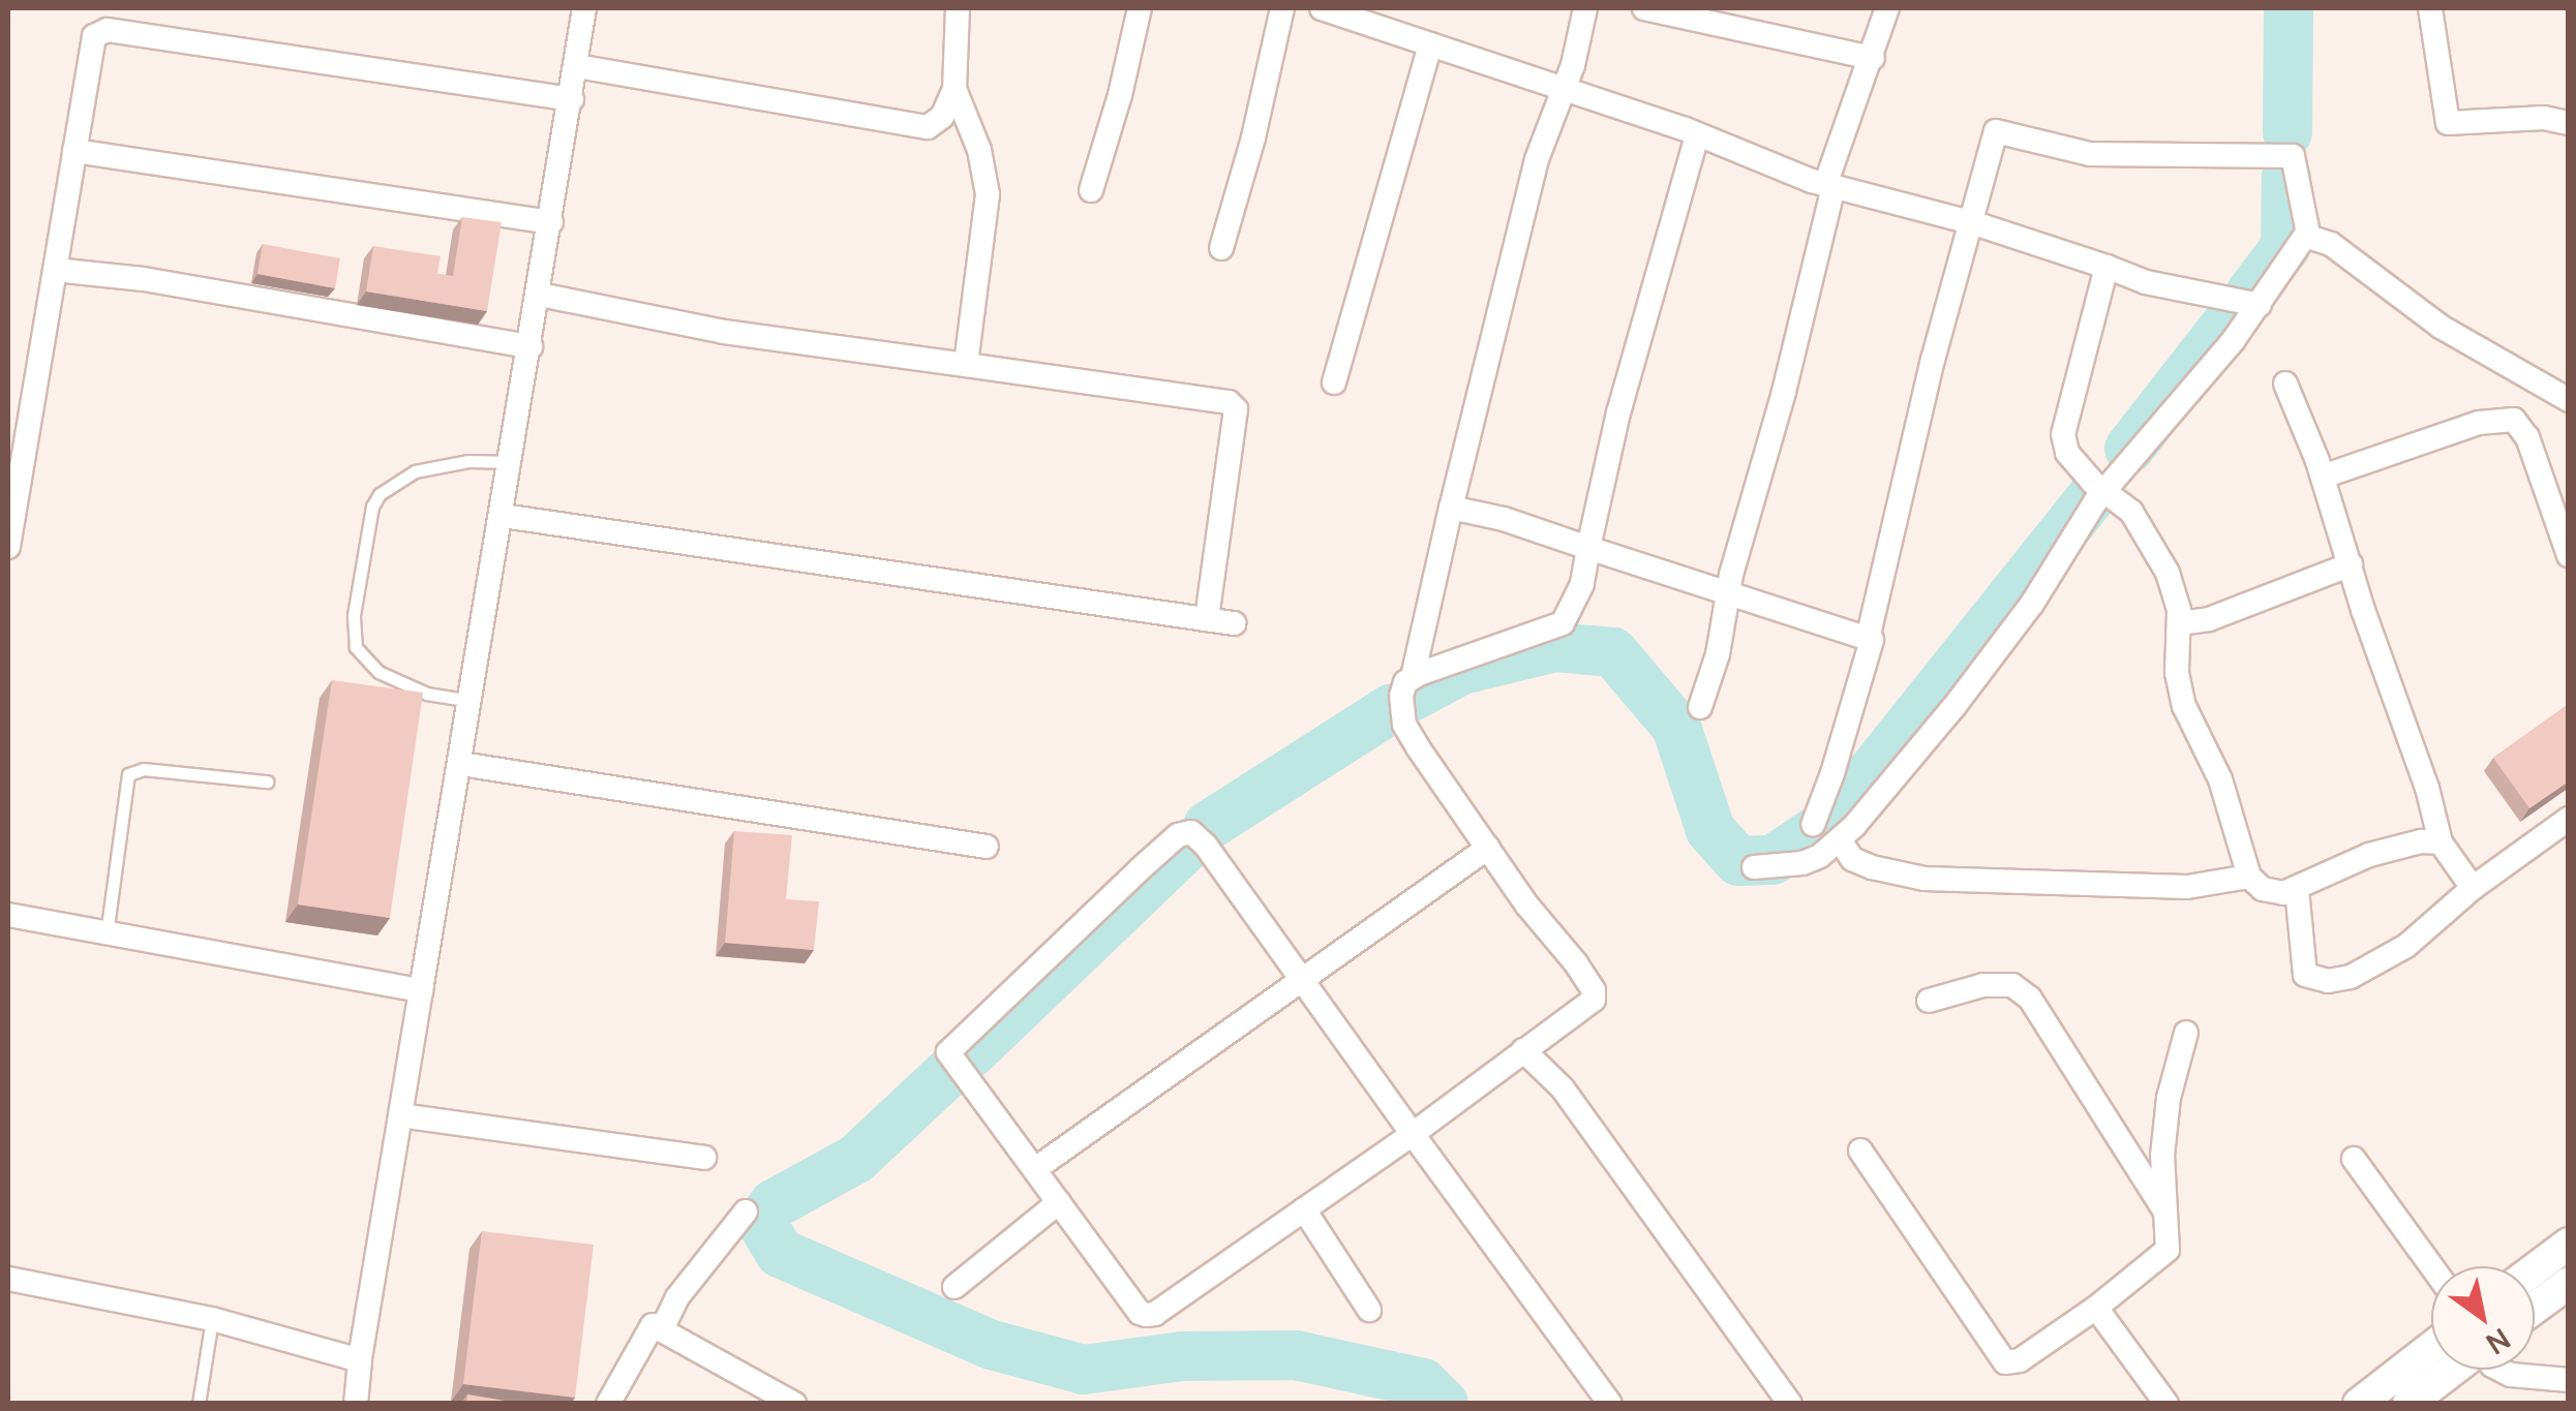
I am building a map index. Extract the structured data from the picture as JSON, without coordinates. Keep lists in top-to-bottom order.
{
  "north": "bottom right"
}
